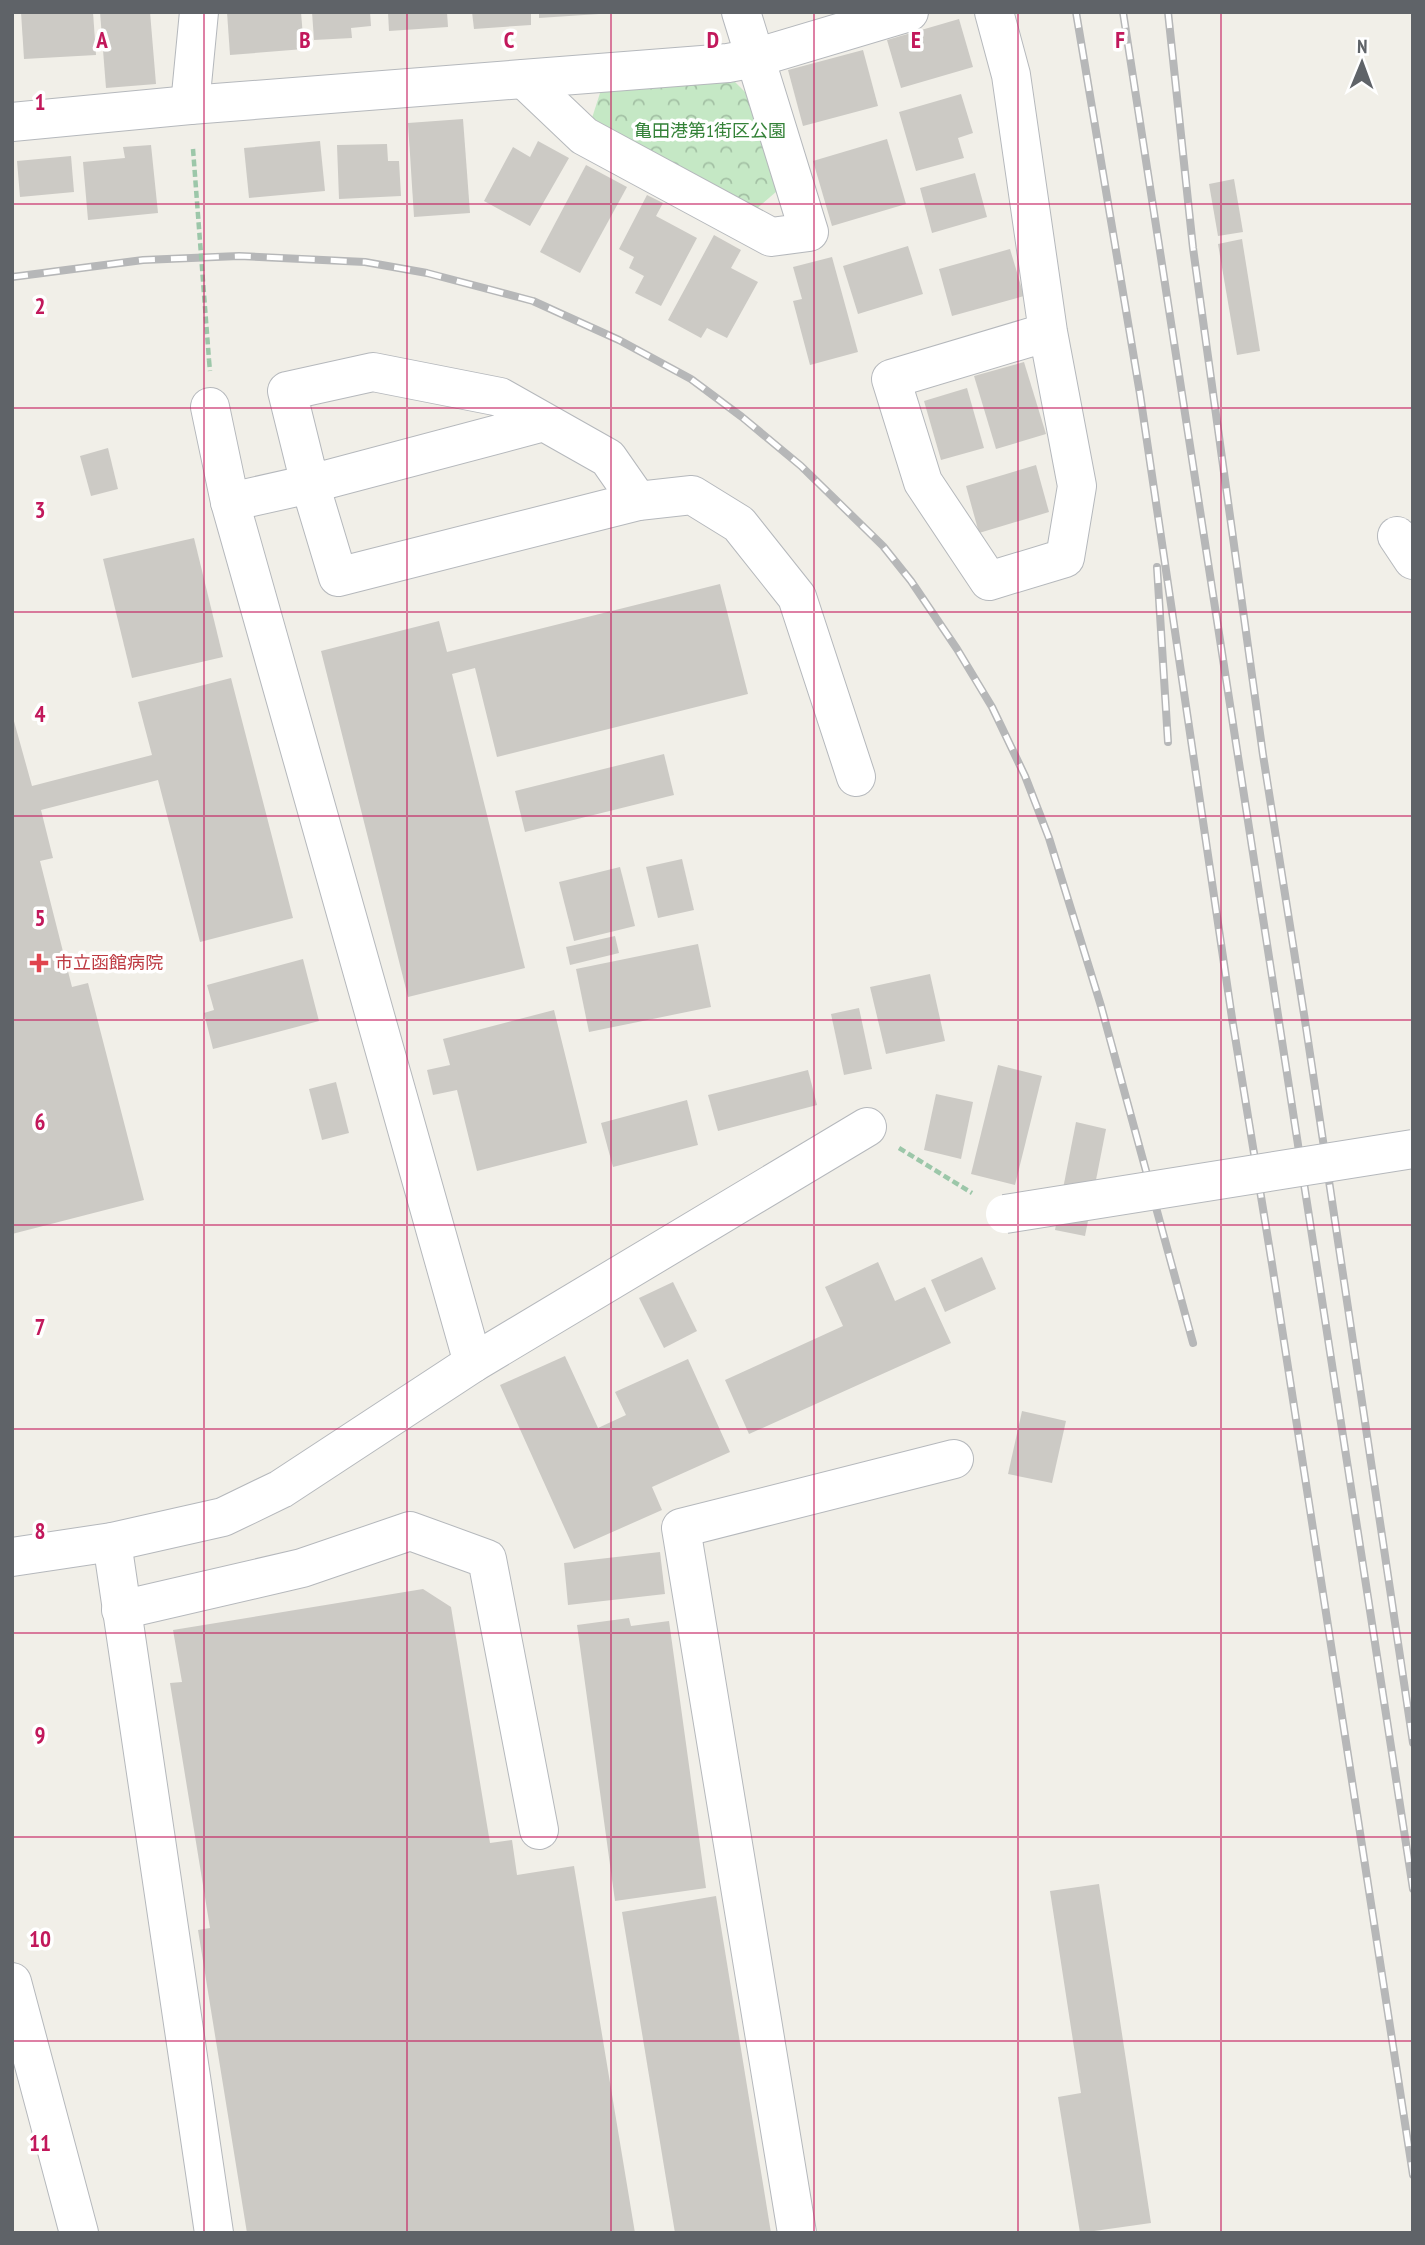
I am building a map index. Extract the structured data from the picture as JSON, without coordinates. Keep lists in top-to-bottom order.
{
  "parks": ["亀田港第1街区公園"],
  "places": {
    "health": ["市立函館病院"]
  },
  "north": "top",
  "grid": {
    "columns": [
      "A",
      "B",
      "C",
      "D",
      "E",
      "F"
    ],
    "rows": [
      "1",
      "2",
      "3",
      "4",
      "5",
      "6",
      "7",
      "8",
      "9",
      "10",
      "11"
    ]
  }
}
